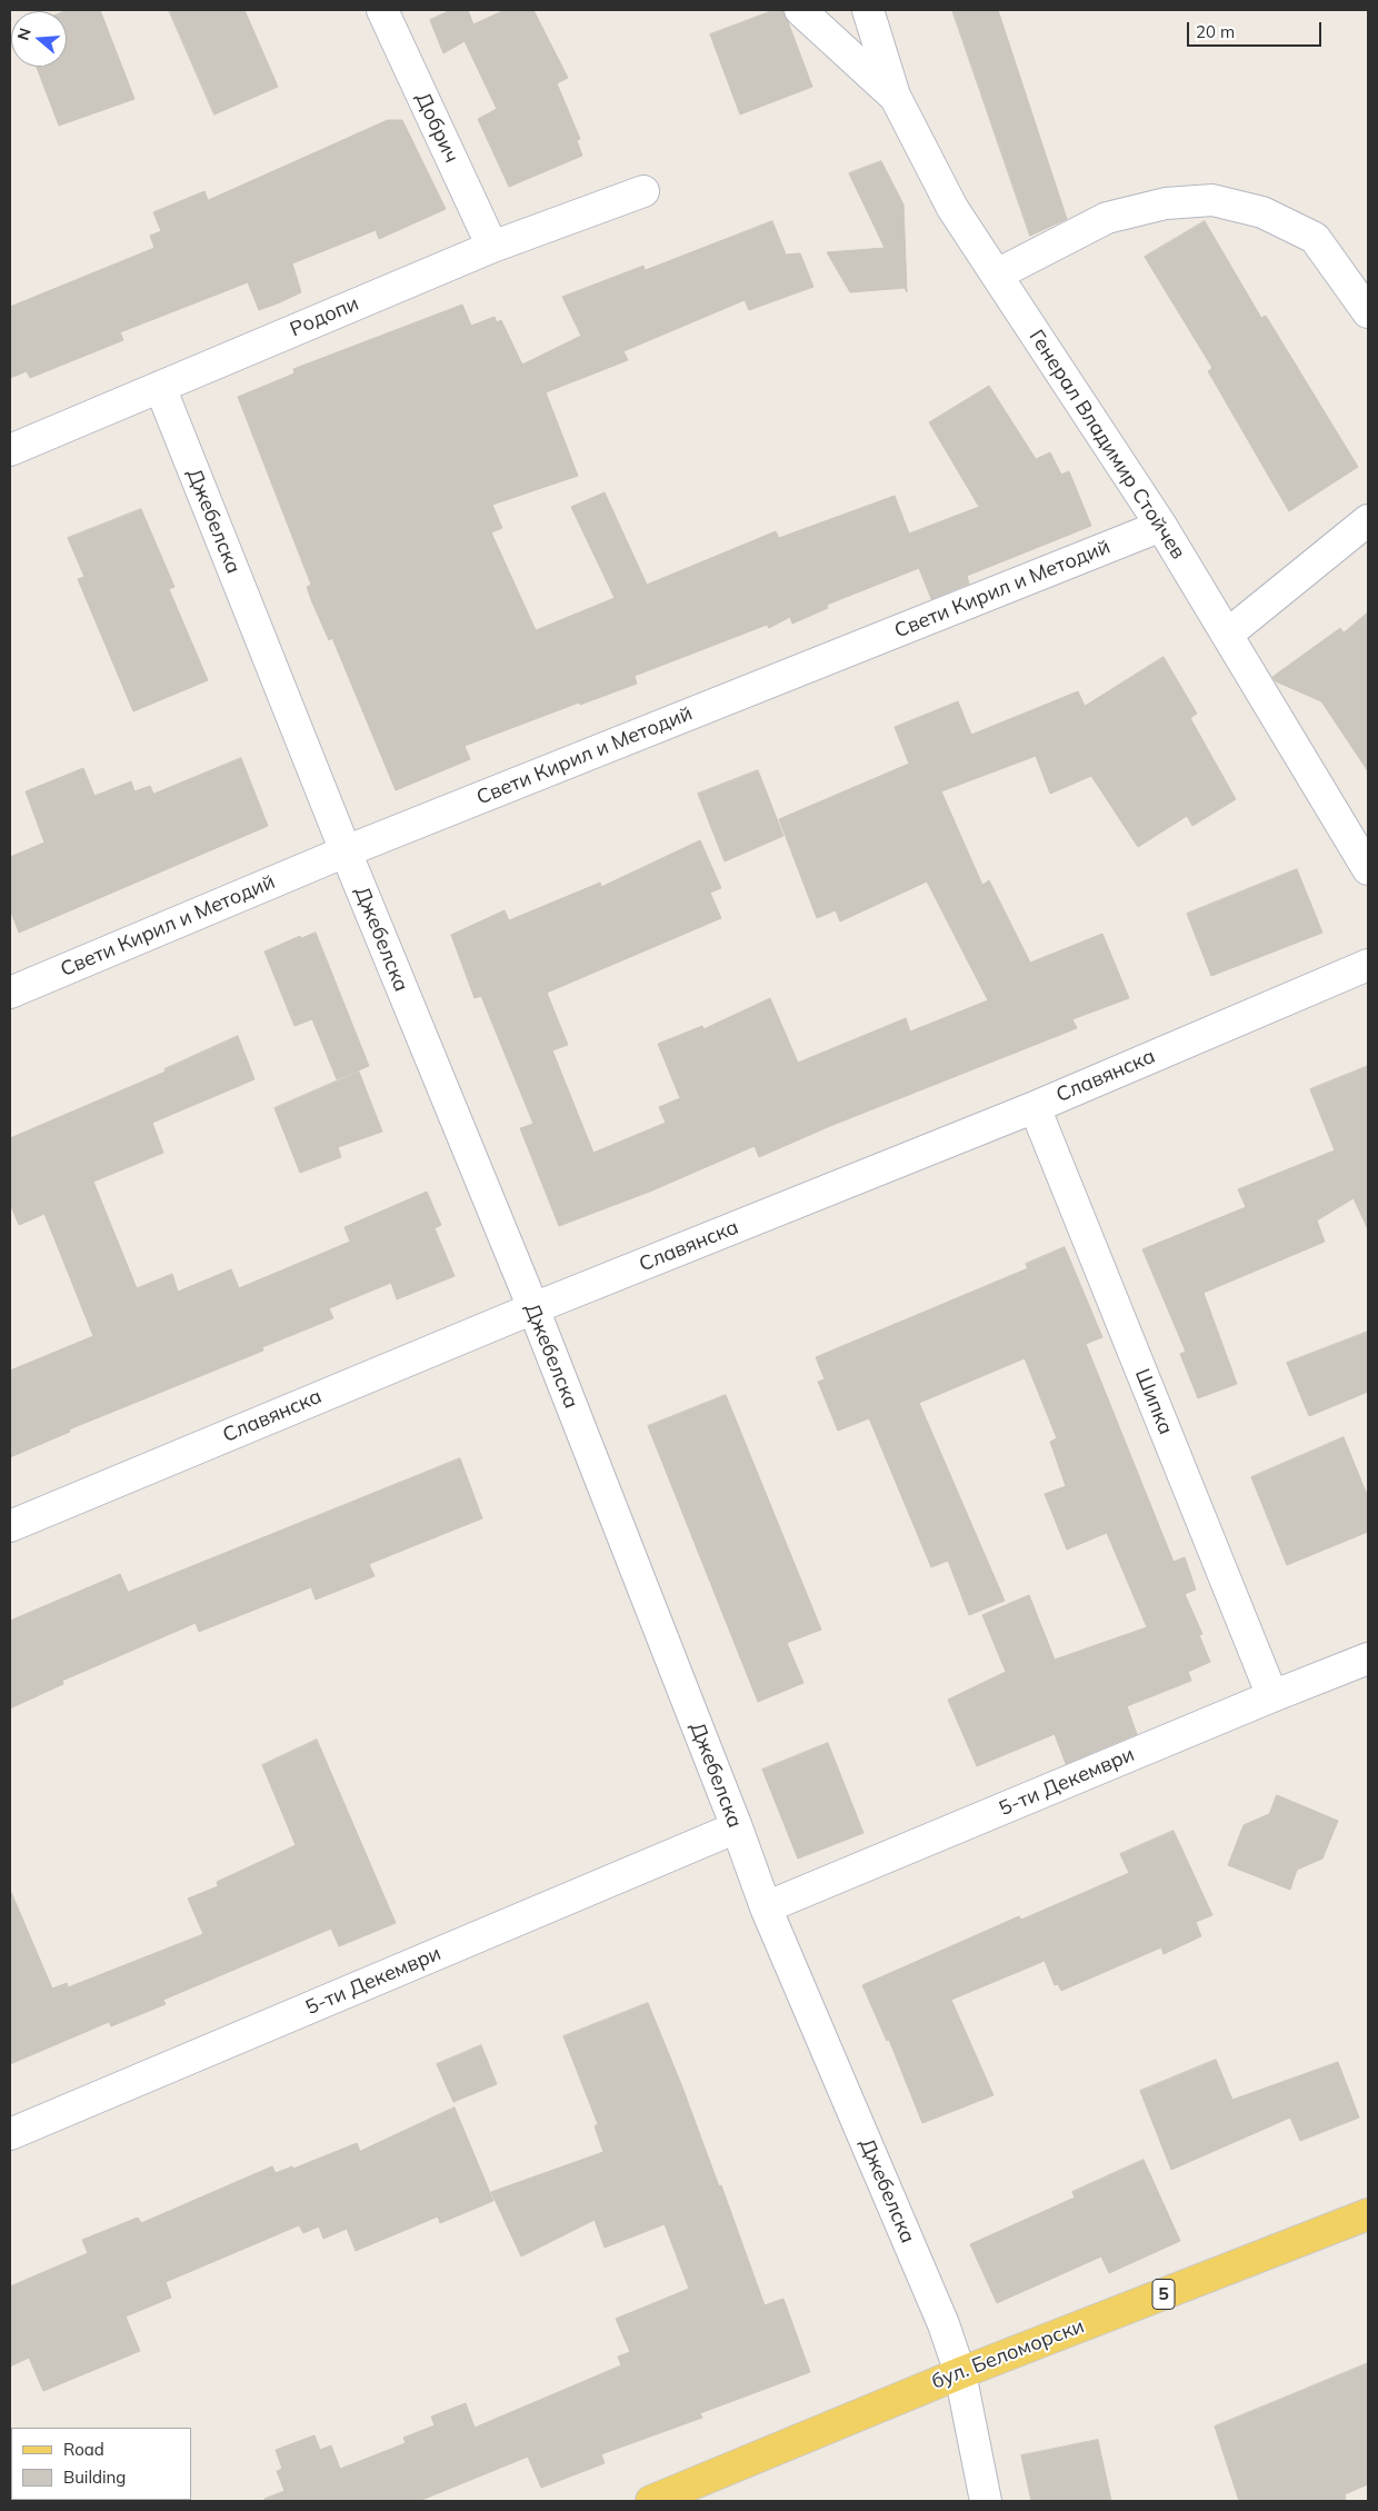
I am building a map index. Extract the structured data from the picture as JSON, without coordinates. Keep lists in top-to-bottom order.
{
  "streets": {
    "main road": ["5", "бул. Беломорски"],
    "street": [
      "Добрич",
      "Родопи",
      "Генерал Владимир Стойчев",
      "Джебелска",
      "Свети Кирил и Методий",
      "Славянска",
      "Шипка",
      "5-ти Декември"
    ]
  },
  "crossings": [
    ["Добрич", "Родопи"],
    ["Родопи", "Джебелска"],
    ["Генерал Владимир Стойчев", "Свети Кирил и Методий"],
    ["Джебелска", "Свети Кирил и Методий"],
    ["Джебелска", "Славянска"],
    ["Джебелска", "5-ти Декември"],
    ["Джебелска", "бул. Беломорски"],
    ["Славянска", "Шипка"],
    ["Шипка", "5-ти Декември"]
  ],
  "legend": ["Road", "Building"],
  "scale_bar": "20 m",
  "north": "left"
}
